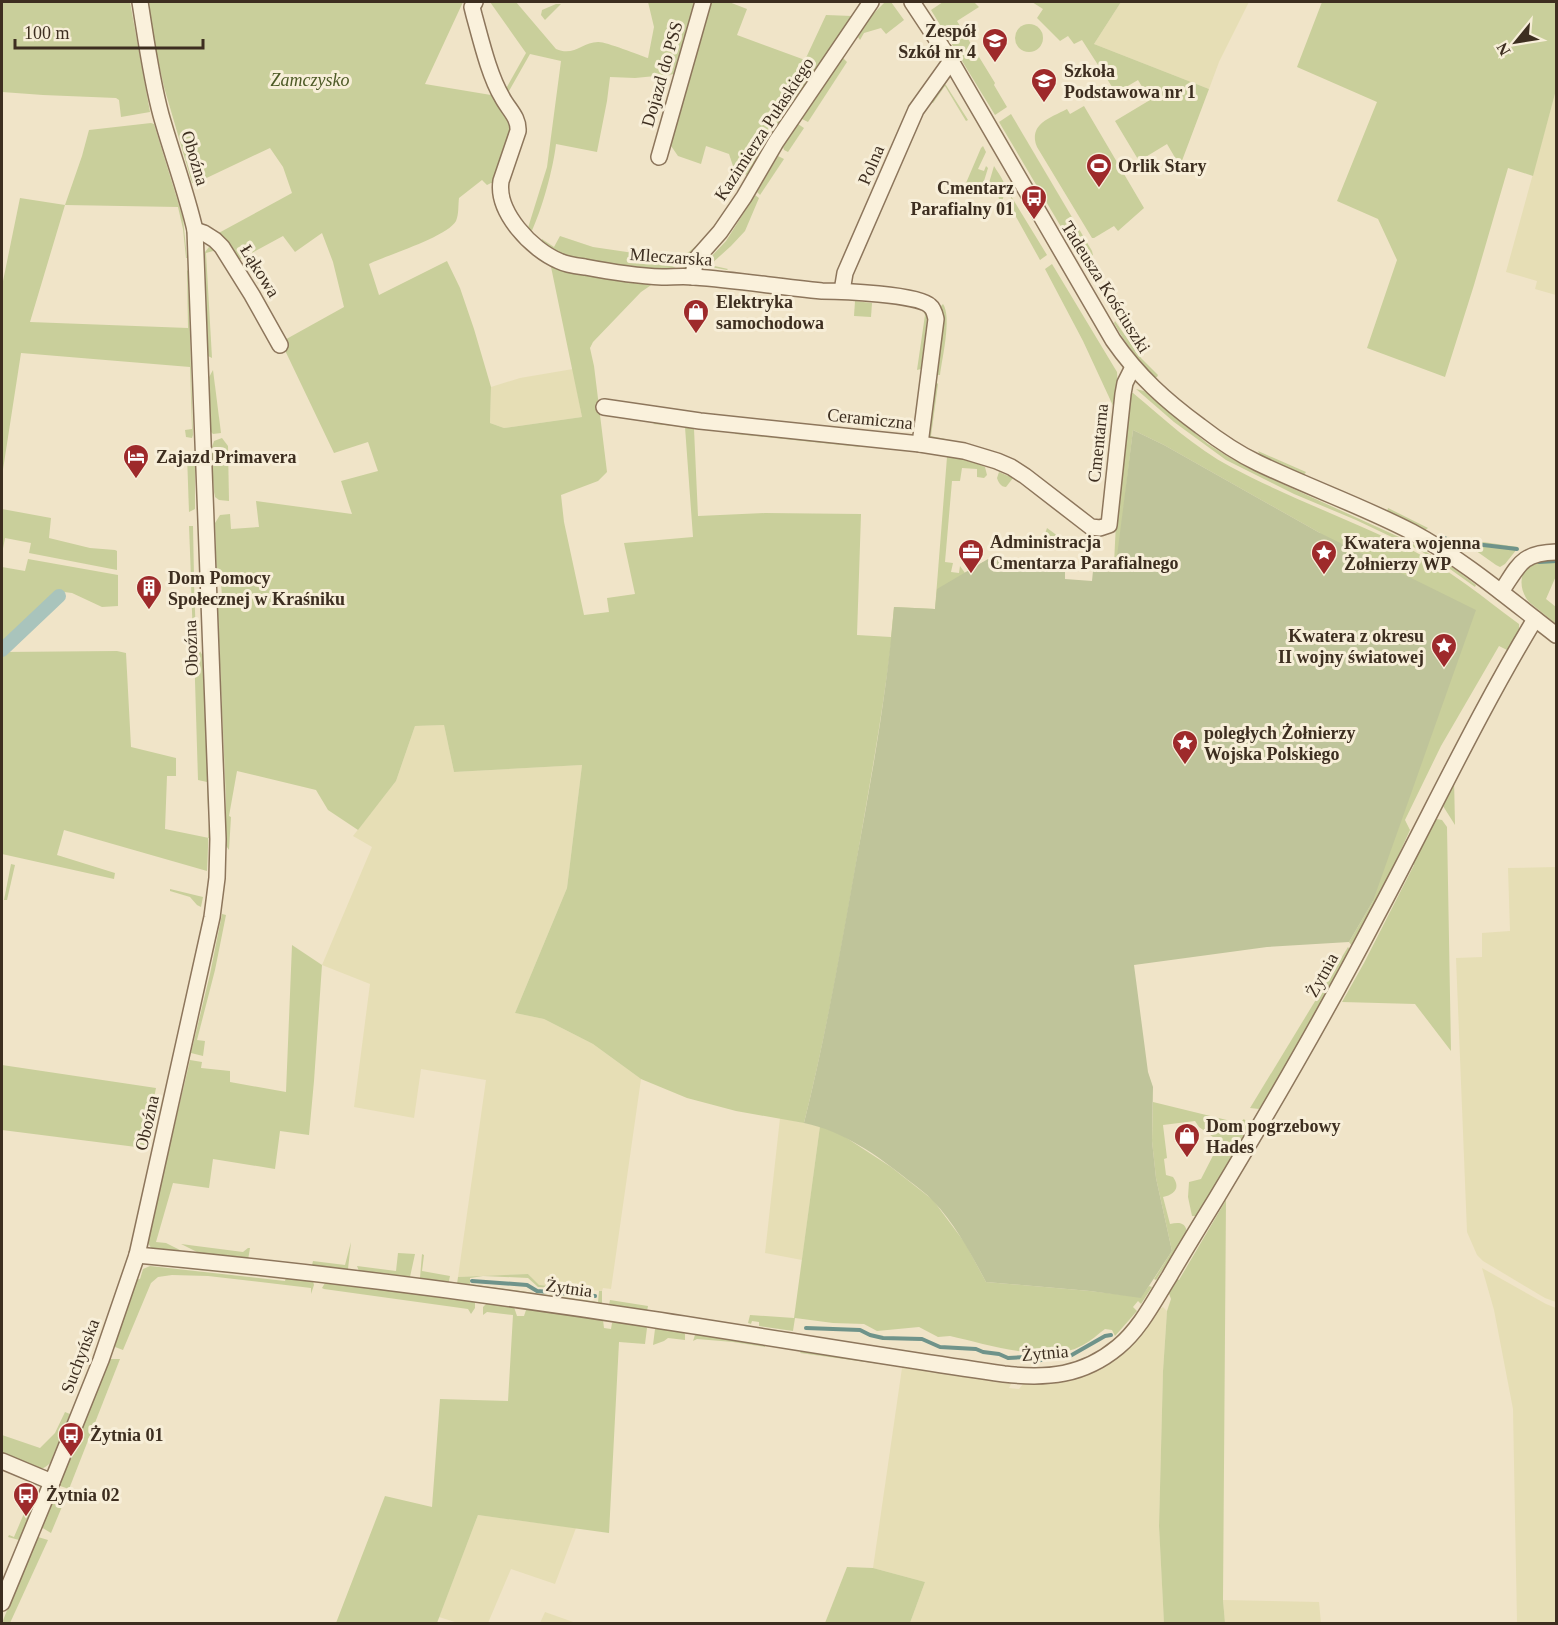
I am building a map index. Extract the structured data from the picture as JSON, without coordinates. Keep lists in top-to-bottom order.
{
  "streets": {
    "street": [
      "Dojazd do PSS",
      "Kazimierza Pułaskiego",
      "Oboźna",
      "Polna",
      "Mleczarska",
      "Łąkowa",
      "Tadeusza Kościuszki",
      "Ceramiczna",
      "Cmentarna",
      "Żytnia",
      "Suchyńska"
    ]
  },
  "crossings": [
    ["Kazimierza Pułaskiego", "Mleczarska"],
    ["Oboźna", "Łąkowa"],
    ["Oboźna", "Żytnia"],
    ["Oboźna", "Suchyńska"],
    ["Polna", "Mleczarska"],
    ["Polna", "Tadeusza Kościuszki"],
    ["Mleczarska", "Ceramiczna"],
    ["Tadeusza Kościuszki", "Cmentarna"],
    ["Tadeusza Kościuszki", "Żytnia"],
    ["Ceramiczna", "Cmentarna"],
    ["Żytnia", "Suchyńska"]
  ],
  "parks": ["Zamczysko"],
  "places": {
    "school or university": ["Zespół Szkół nr 4", "Szkoła Podstawowa nr 1"],
    "sports": ["Orlik Stary"],
    "bus stop": ["Cmentarz Parafialny 01", "Żytnia 01", "Żytnia 02"],
    "shop": ["Elektryka samochodowa", "Dom pogrzebowy Hades"],
    "hotel": ["Zajazd Primavera"],
    "office": ["Administracja Cmentarza Parafialnego"],
    "place": ["Kwatera wojenna Żołnierzy WP", "Kwatera z okresu II wojny światowej", "poległych Żołnierzy Wojska Polskiego"],
    "building": ["Dom Pomocy Społecznej w Kraśniku"]
  },
  "scale_bar": "100 m",
  "north": "bottom left"
}
